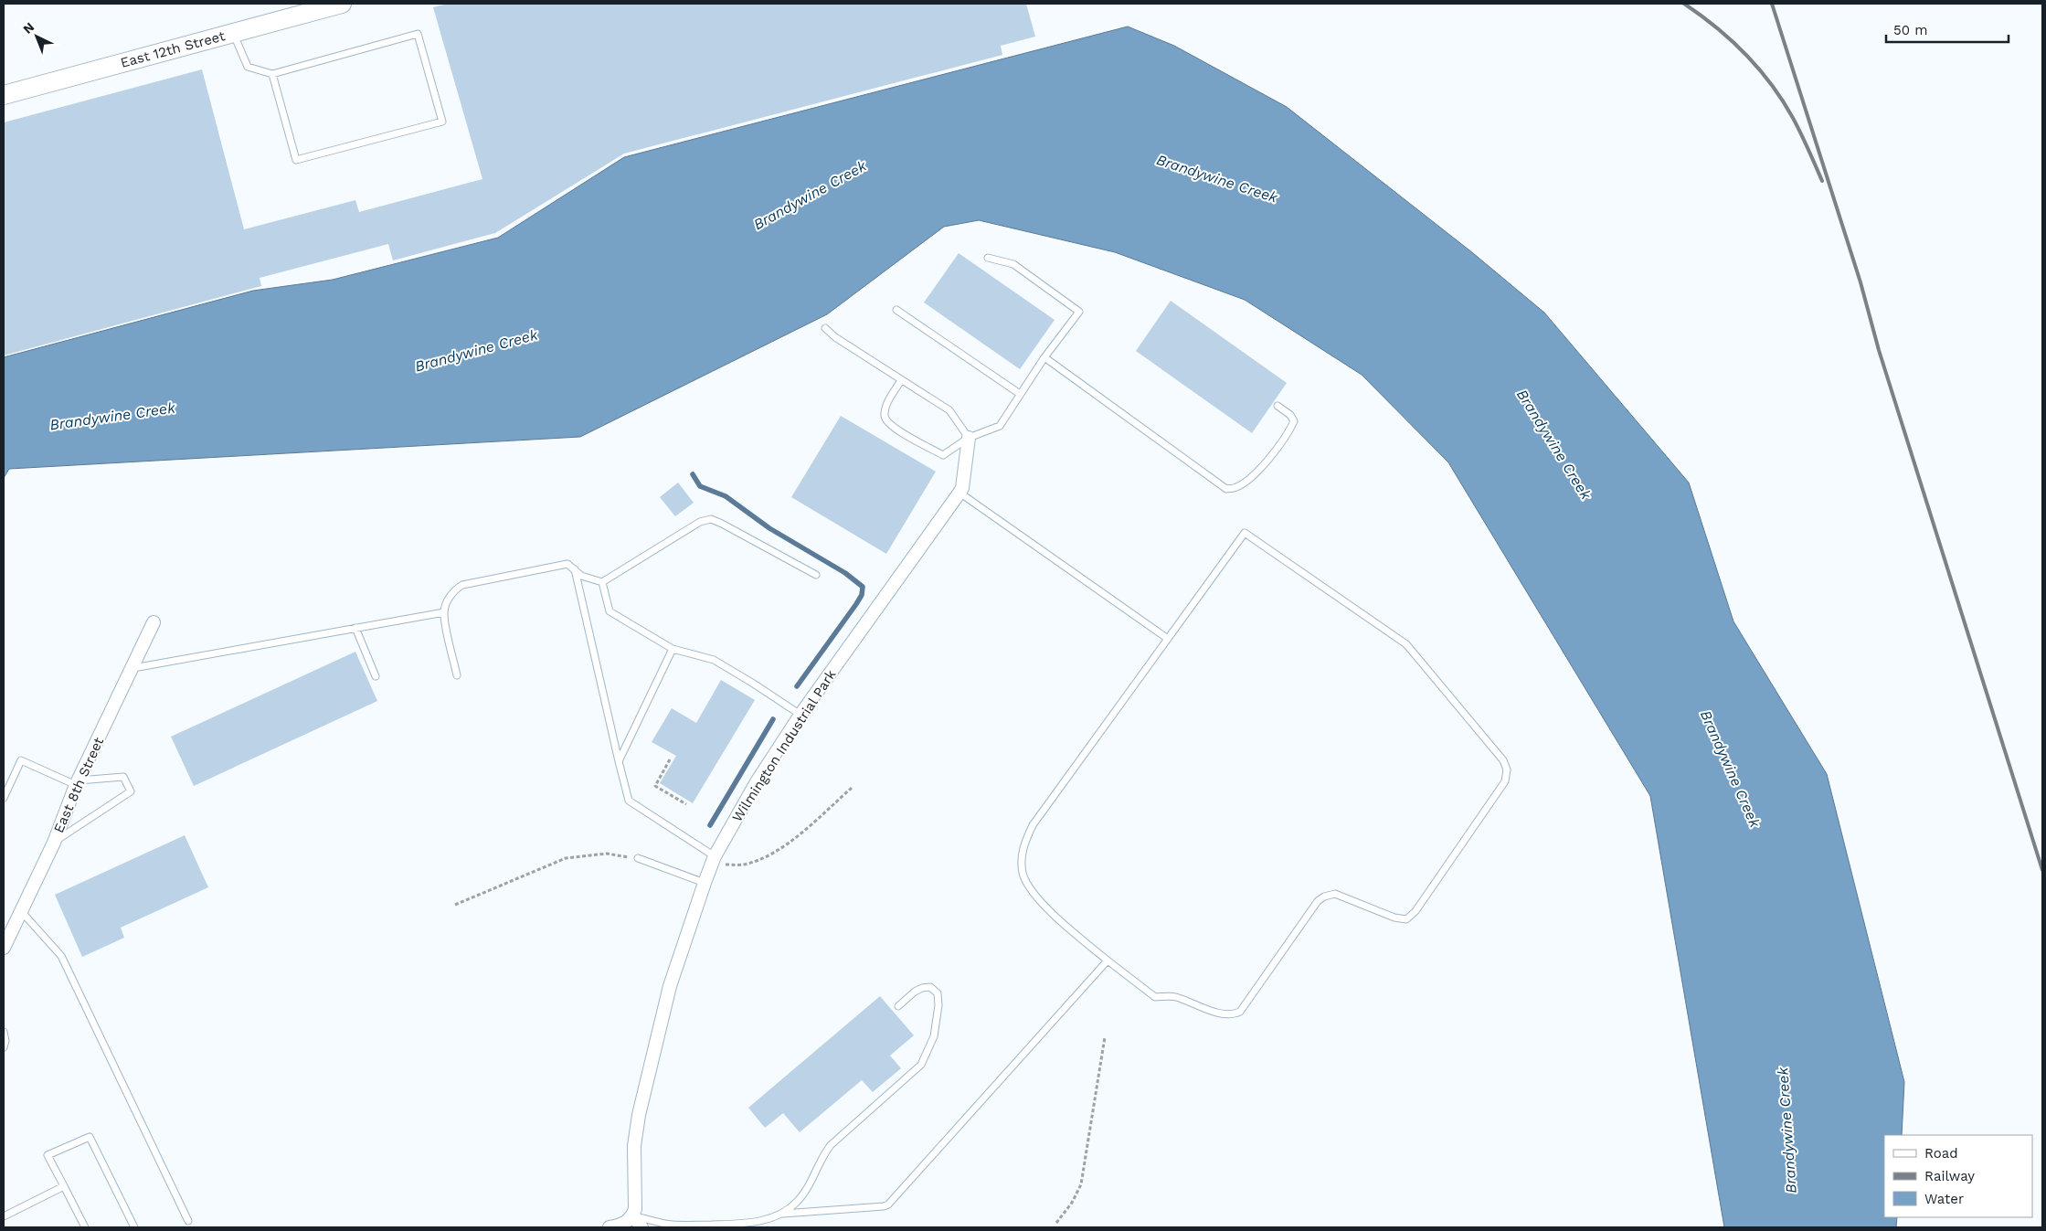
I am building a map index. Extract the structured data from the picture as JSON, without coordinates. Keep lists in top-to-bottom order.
{
  "streets": {
    "main road": ["East 12th Street"],
    "street": ["Wilmington Industrial Park", "East 8th Street"]
  },
  "water": ["Brandywine Creek"],
  "legend": ["Road", "Railway", "Water"],
  "scale_bar": "50 m",
  "north": "top left"
}
